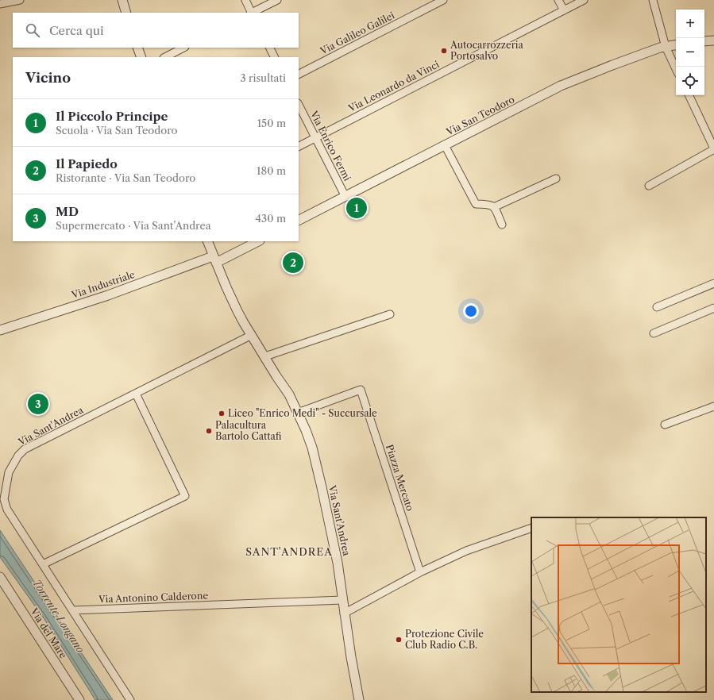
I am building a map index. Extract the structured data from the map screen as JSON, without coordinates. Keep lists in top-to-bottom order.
{
  "streets": {
    "street": [
      "Via Galileo Galilei",
      "Via Leonardo da Vinci",
      "Via San Teodoro",
      "Via Enrico Fermi",
      "Via Industriale",
      "Via Sant'Andrea",
      "Piazza Mercato",
      "Via Antonino Calderone",
      "Via del Mare"
    ]
  },
  "crossings": [
    ["Via Leonardo da Vinci", "Via Enrico Fermi"],
    ["Via San Teodoro", "Via Enrico Fermi"],
    ["Via Industriale", "Via Sant'Andrea"],
    ["Via Sant'Andrea", "Piazza Mercato"],
    ["Via Sant'Andrea", "Via Antonino Calderone"]
  ],
  "districts": ["SANT'ANDREA"],
  "water": ["Torrente Longano"],
  "places": [
    "Autocarrozzeria Portosalvo",
    "Liceo \"Enrico Medi\" - Succursale",
    "Palacultura Bartolo Cattafi",
    "Protezione Civile Club Radio C.B."
  ],
  "page": {
    "map_buttons": ["+", "−"],
    "search": "Cerca qui",
    "heading": ["Vicino", "3 risultati"],
    "list": [
      {
        "mark": "1",
        "name": "Il Piccolo Principe",
        "note": "Scuola · Via San Teodoro",
        "value": "150 m"
      },
      {
        "mark": "2",
        "name": "Il Papiedo",
        "note": "Ristorante · Via San Teodoro",
        "value": "180 m"
      },
      {
        "mark": "3",
        "name": "MD",
        "note": "Supermercato · Via Sant'Andrea",
        "value": "430 m"
      }
    ],
    "pins": ["1", "2", "3"]
  }
}
